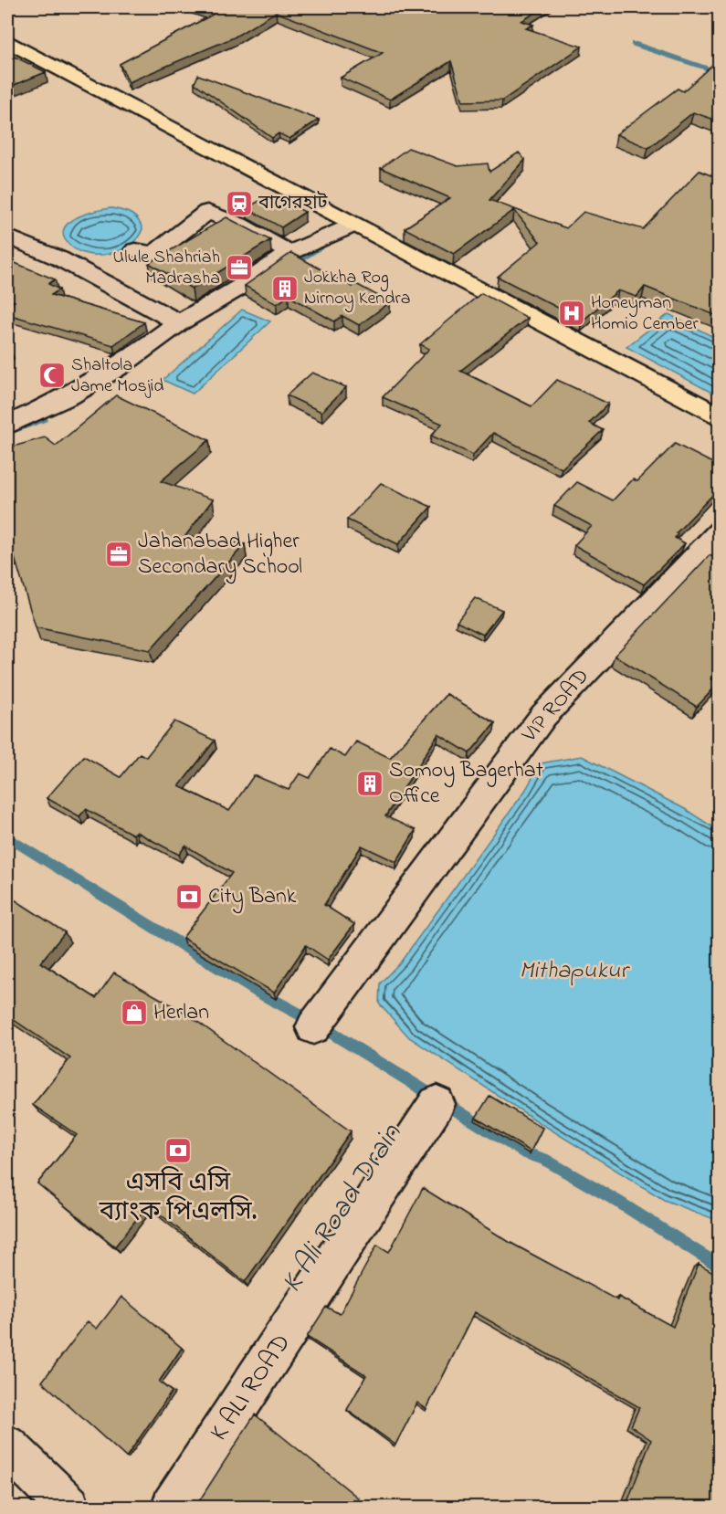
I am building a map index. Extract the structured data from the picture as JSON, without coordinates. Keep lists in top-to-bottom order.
{
  "streets": {
    "street": ["VIP ROAD", "K ALI ROAD"]
  },
  "water": ["Mithapukur", "K Ali Road Drain"],
  "places": {
    "station": ["বাগেরহাট"],
    "office": ["Ulule Shahriah Madrasha", "Jahanabad Higher Secondary School"],
    "building": ["Jokkha Rog Nirnoy Kendra", "Somoy Bagerhat Office"],
    "hospital": ["Honeyman Homio Cember"],
    "mosque": ["Shaltola Jame Mosjid"],
    "bank": ["City Bank", "এসবি এসি ব্যাংক পিএলসি."],
    "shop": ["Herlan"]
  }
}
